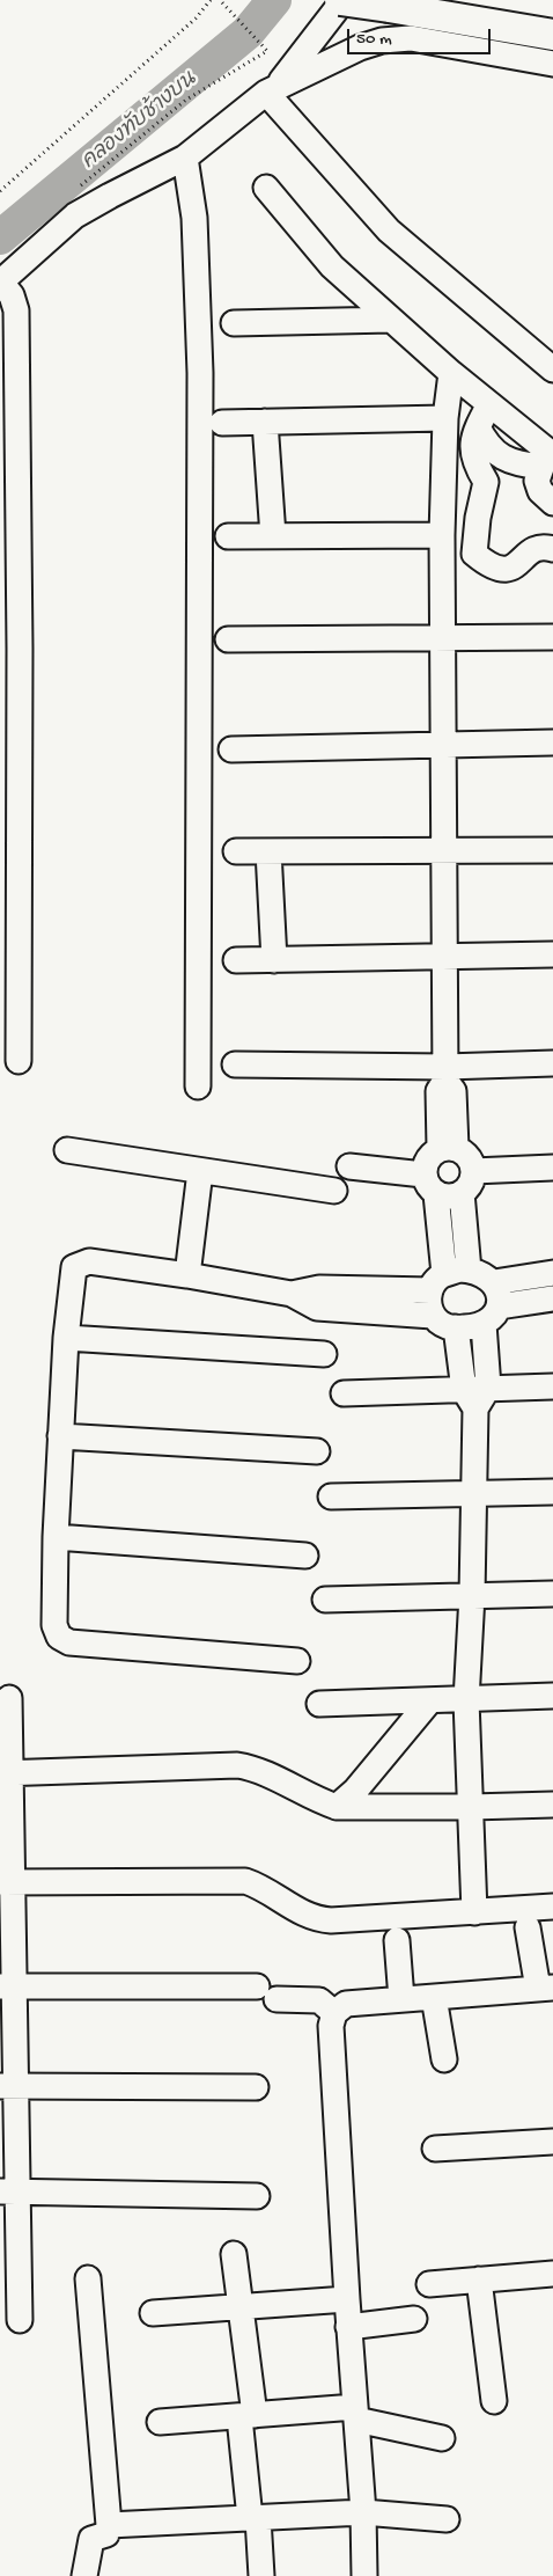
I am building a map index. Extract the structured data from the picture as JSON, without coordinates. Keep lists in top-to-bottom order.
{
  "water": ["คลองทับช้างบน"],
  "scale_bar": "50 m"
}
